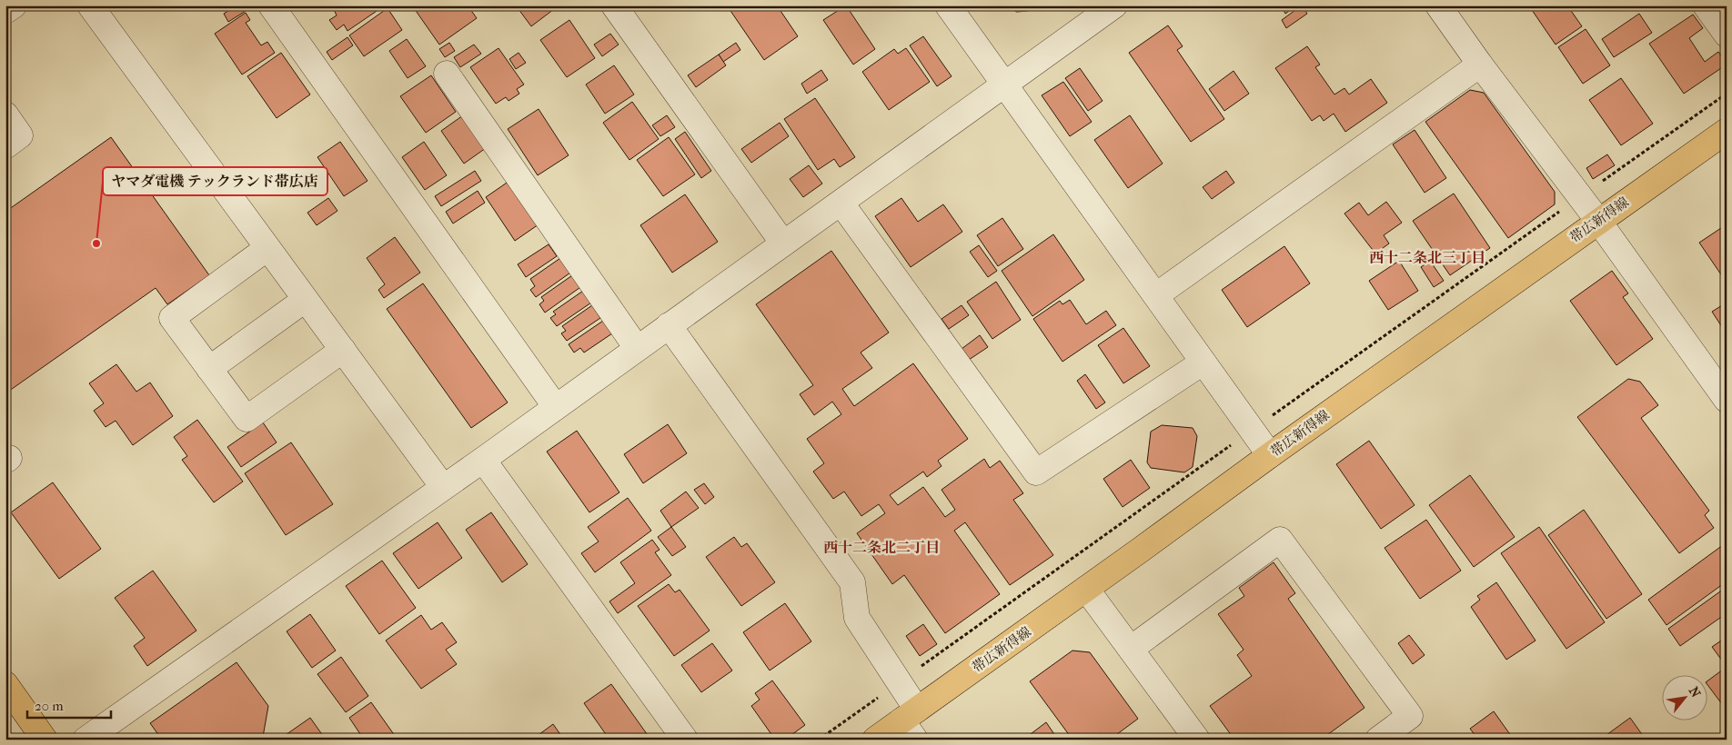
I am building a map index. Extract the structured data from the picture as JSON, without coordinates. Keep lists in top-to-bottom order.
{
  "streets": {
    "main road": ["帯広新得線"]
  },
  "districts": ["西十二条北三丁目", "西十二条北二丁目"],
  "places": ["ヤマダ電機 テックランド帯広店"],
  "scale_bar": "20 m",
  "north": "top right"
}
